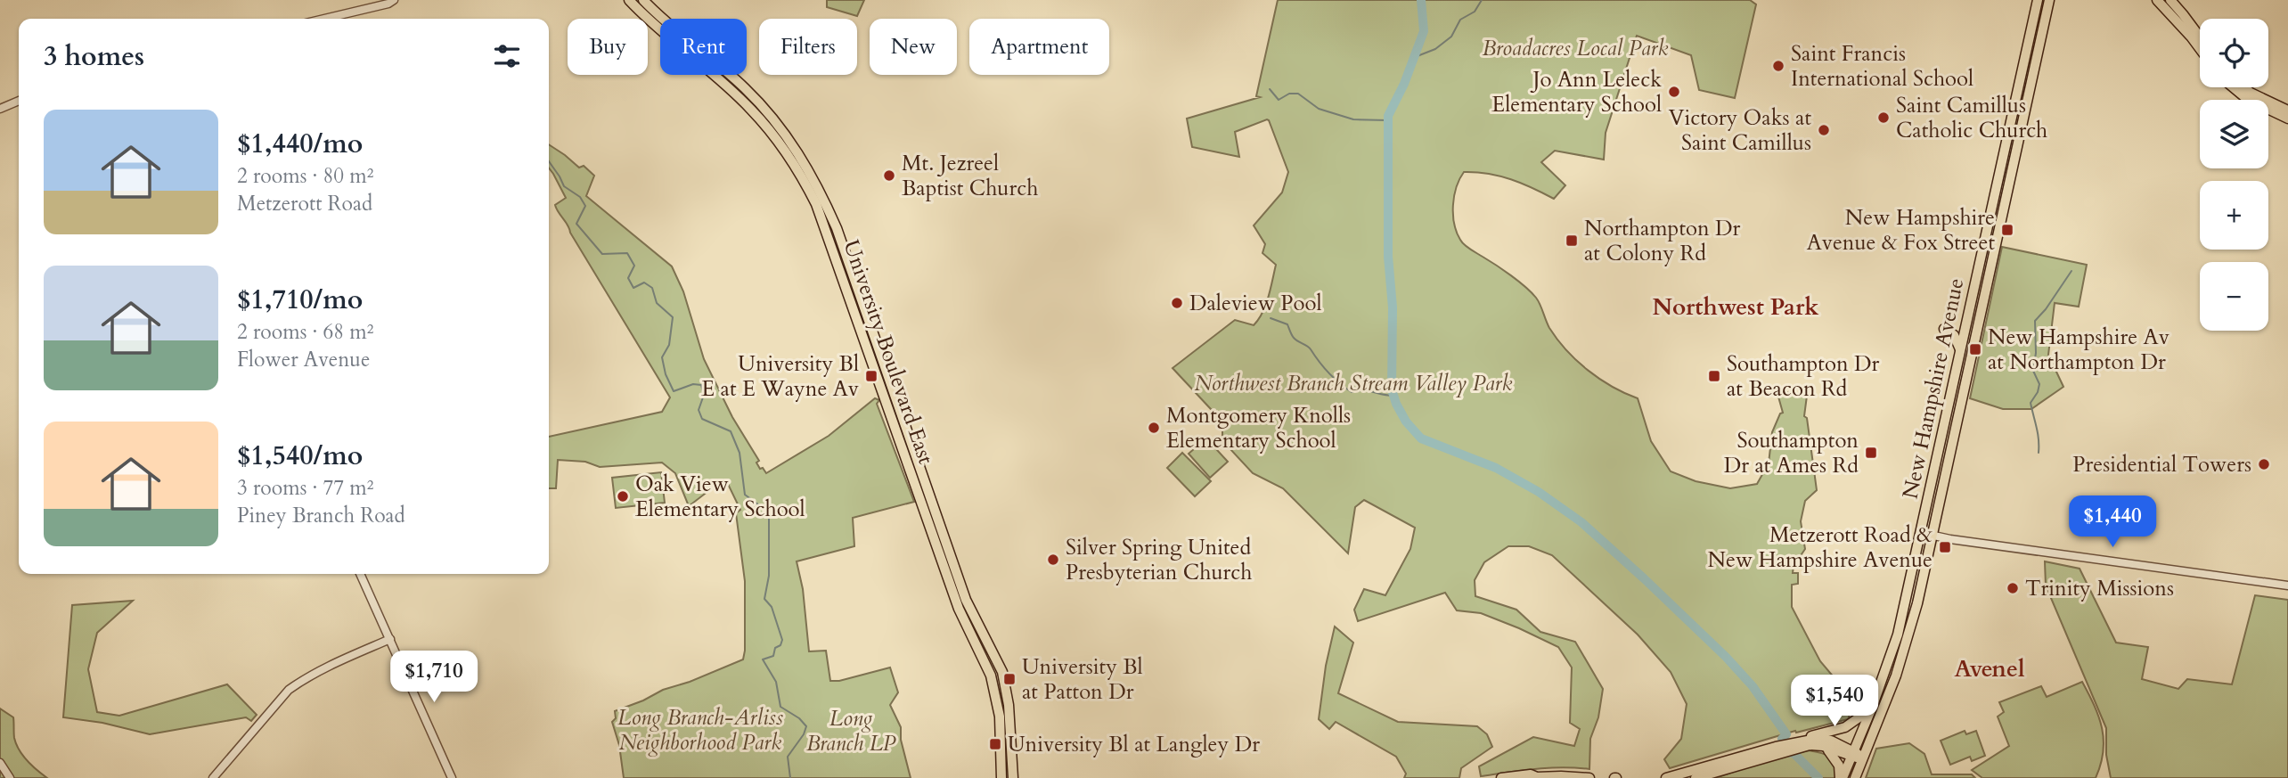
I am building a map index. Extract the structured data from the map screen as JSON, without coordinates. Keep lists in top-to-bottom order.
{
  "streets": {
    "main road": ["University Boulevard East", "New Hampshire Avenue"]
  },
  "districts": ["Northwest Park", "Avenel"],
  "parks": [
    "Broadacres Local Park",
    "Northwest Branch Stream Valley Park",
    "Long Branch-Arliss Neighborhood Park",
    "Long Branch LP"
  ],
  "places": {
    "other": [
      "Saint Francis International School",
      "Jo Ann Leleck Elementary School",
      "Saint Camillus Catholic Church",
      "Victory Oaks at Saint Camillus",
      "Mt. Jezreel Baptist Church",
      "Daleview Pool",
      "Montgomery Knolls Elementary School",
      "Presidential Towers",
      "Oak View Elementary School",
      "Silver Spring United Presbyterian Church",
      "Trinity Missions"
    ],
    "transit": [
      "New Hampshire Avenue & Fox Street",
      "Northampton Dr at Colony Rd",
      "New Hampshire Av at Northampton Dr",
      "University Bl E at E Wayne Av",
      "Southampton Dr at Beacon Rd",
      "Southampton Dr at Ames Rd",
      "Metzerott Road & New Hampshire Avenue",
      "University Bl at Patton Dr",
      "University Bl at Langley Dr"
    ]
  },
  "page": {
    "map_buttons": ["+", "−"],
    "chip": [
      "Buy",
      "Rent",
      "Filters",
      "New",
      "Apartment"
    ],
    "heading": "3 homes",
    "list": [
      {
        "name": "$1,440/mo",
        "note": "2 rooms · 80 m² · Metzerott Road"
      },
      {
        "name": "$1,710/mo",
        "note": "2 rooms · 68 m² · Flower Avenue"
      },
      {
        "name": "$1,540/mo",
        "note": "3 rooms · 77 m² · Piney Branch Road"
      }
    ],
    "price": ["$1,440", "$1,710", "$1,540"]
  }
}
